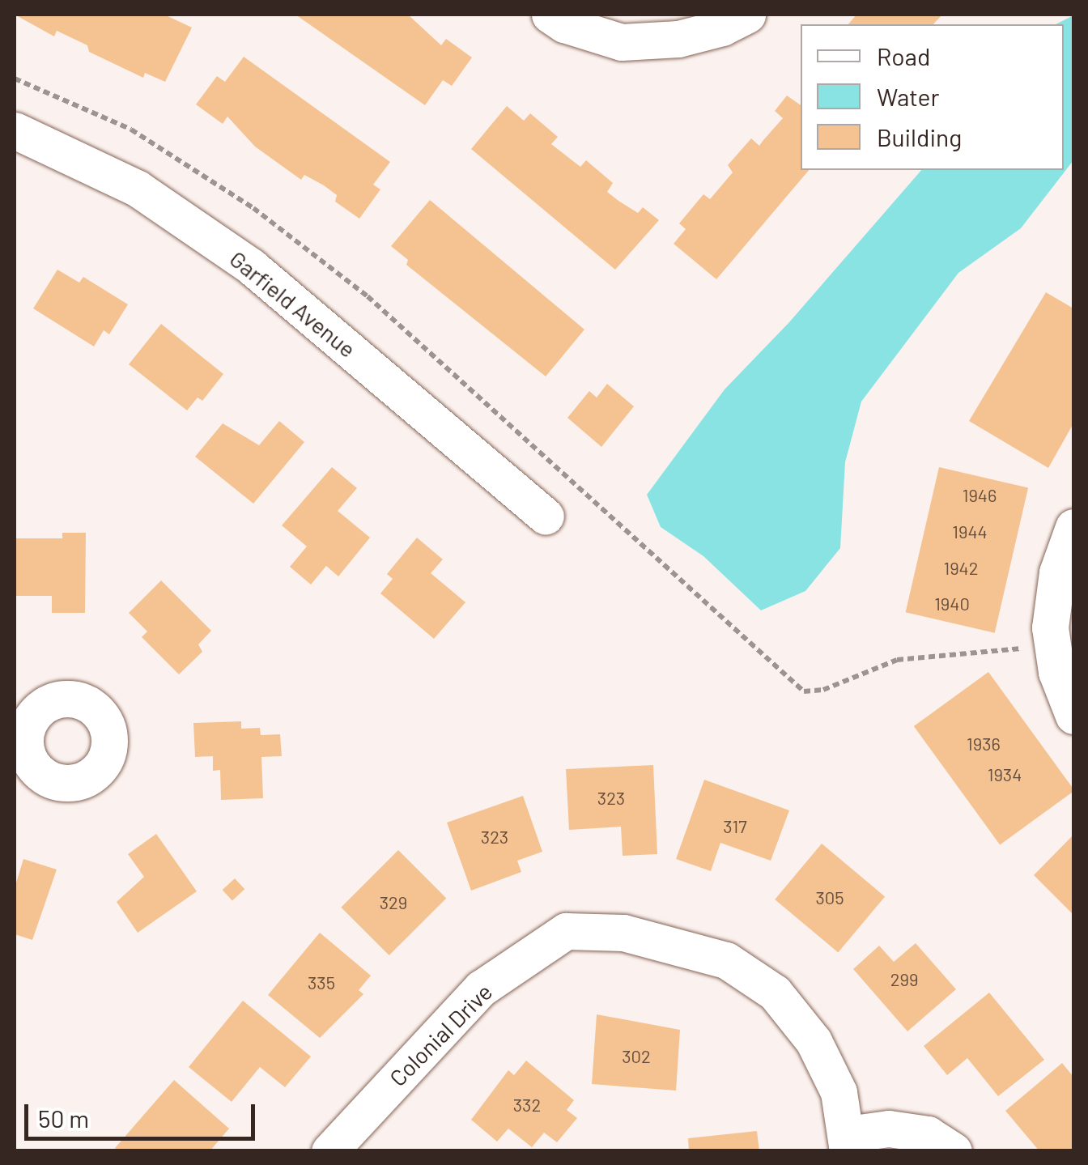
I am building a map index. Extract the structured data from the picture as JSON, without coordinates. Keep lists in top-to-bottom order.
{
  "streets": {
    "street": ["Garfield Avenue", "Colonial Drive"]
  },
  "house_numbers": [
    "1946",
    "1944",
    "1942",
    "1940",
    "1936",
    "1934",
    "323",
    "317",
    "323",
    "305",
    "329",
    "299",
    "335",
    "302",
    "332"
  ],
  "legend": ["Road", "Water", "Building"],
  "scale_bar": "50 m"
}
